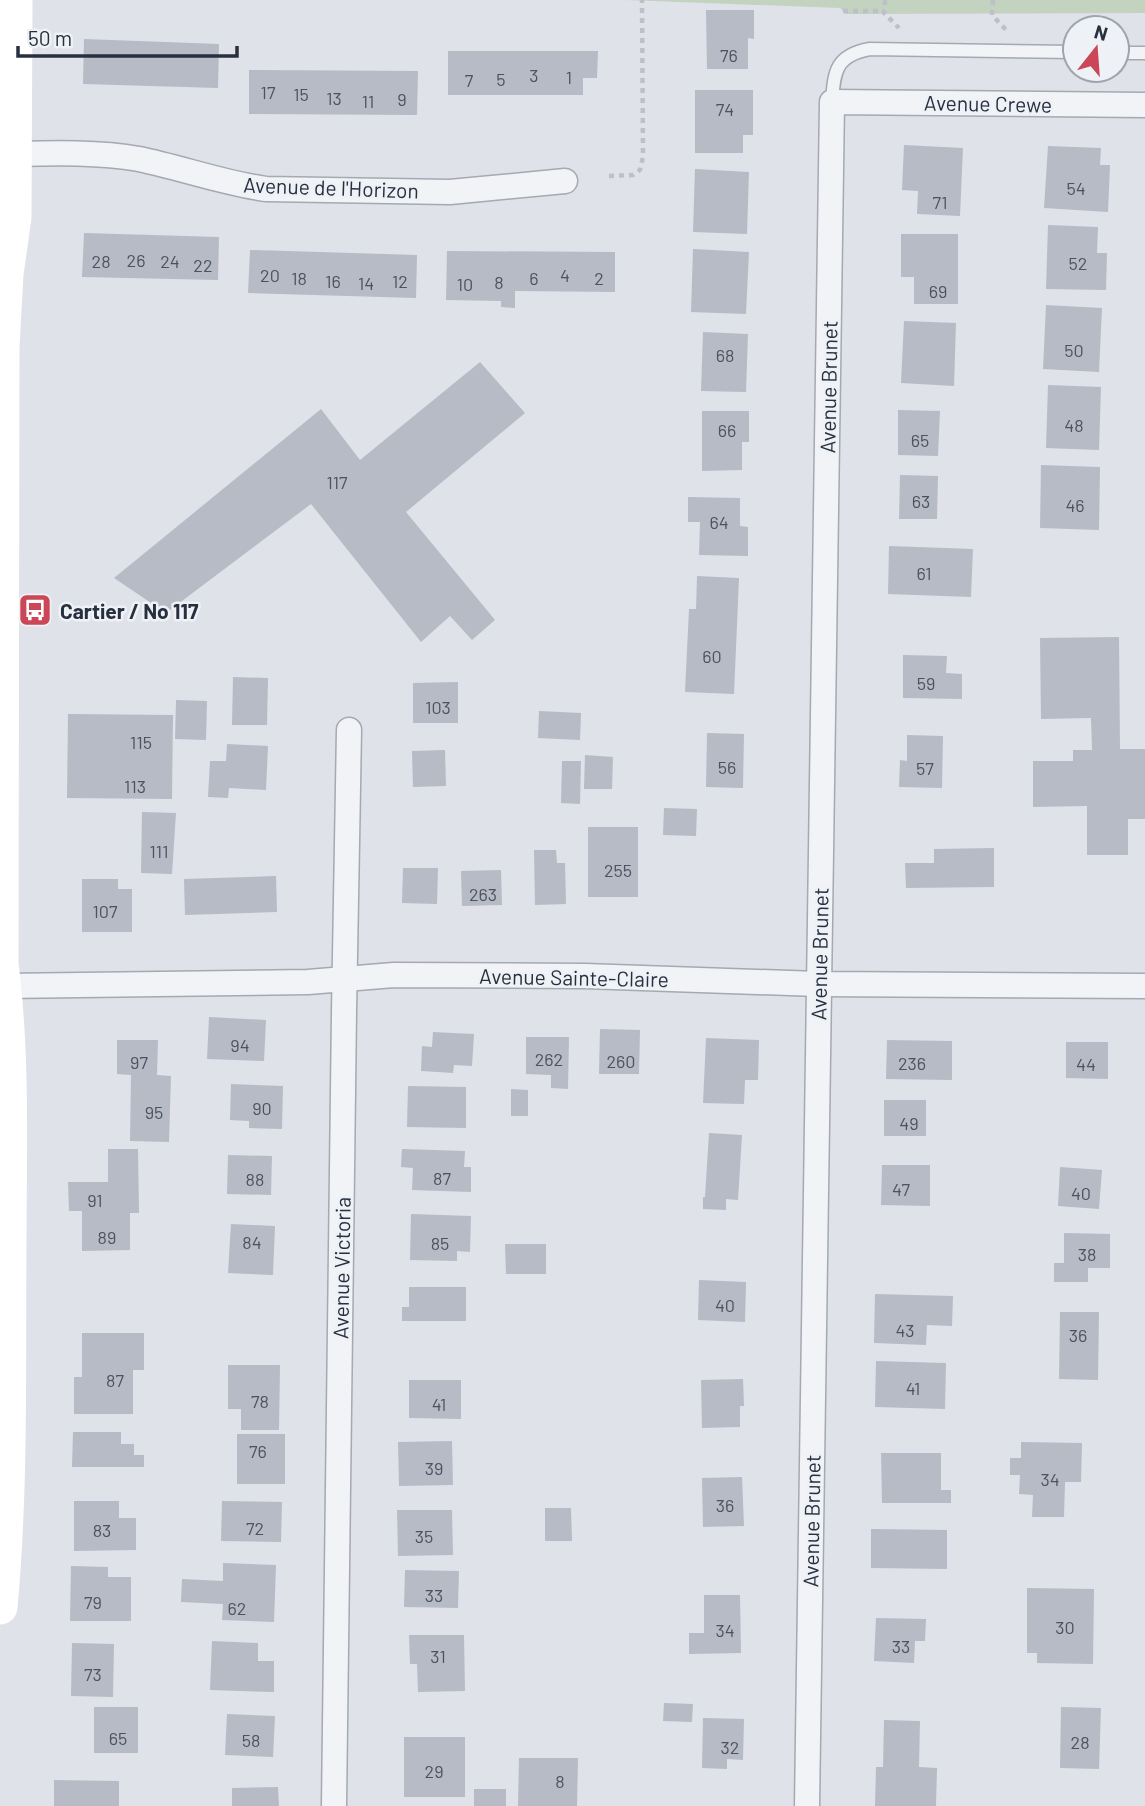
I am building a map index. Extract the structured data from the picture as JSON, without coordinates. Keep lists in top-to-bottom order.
{
  "streets": {
    "street": [
      "Avenue Crewe",
      "Avenue de l'Horizon",
      "Avenue Brunet",
      "Avenue Sainte-Claire",
      "Avenue Victoria"
    ]
  },
  "crossings": [
    ["Avenue Crewe", "Avenue Brunet"],
    ["Avenue Brunet", "Avenue Sainte-Claire"],
    ["Avenue Sainte-Claire", "Avenue Victoria"]
  ],
  "places": {
    "bus stop": ["Cartier / No 117"]
  },
  "house_numbers": [
    "76",
    "3",
    "1",
    "5",
    "7",
    "17",
    "15",
    "13",
    "9",
    "11",
    "74",
    "54",
    "71",
    "26",
    "28",
    "24",
    "52",
    "22",
    "20",
    "4",
    "18",
    "6",
    "2",
    "16",
    "12",
    "8",
    "14",
    "10",
    "69",
    "50",
    "68",
    "48",
    "66",
    "65",
    "117",
    "63",
    "46",
    "64",
    "61",
    "60",
    "59",
    "103",
    "115",
    "56",
    "57",
    "113",
    "111",
    "255",
    "263",
    "107",
    "94",
    "262",
    "260",
    "97",
    "236",
    "44",
    "90",
    "95",
    "49",
    "87",
    "88",
    "47",
    "40",
    "91",
    "89",
    "84",
    "85",
    "38",
    "40",
    "43",
    "36",
    "87",
    "41",
    "78",
    "41",
    "76",
    "39",
    "34",
    "36",
    "72",
    "83",
    "35",
    "33",
    "79",
    "62",
    "30",
    "34",
    "33",
    "31",
    "73",
    "65",
    "58",
    "28",
    "32",
    "29",
    "8"
  ],
  "scale_bar": "50 m",
  "north": "top"
}
